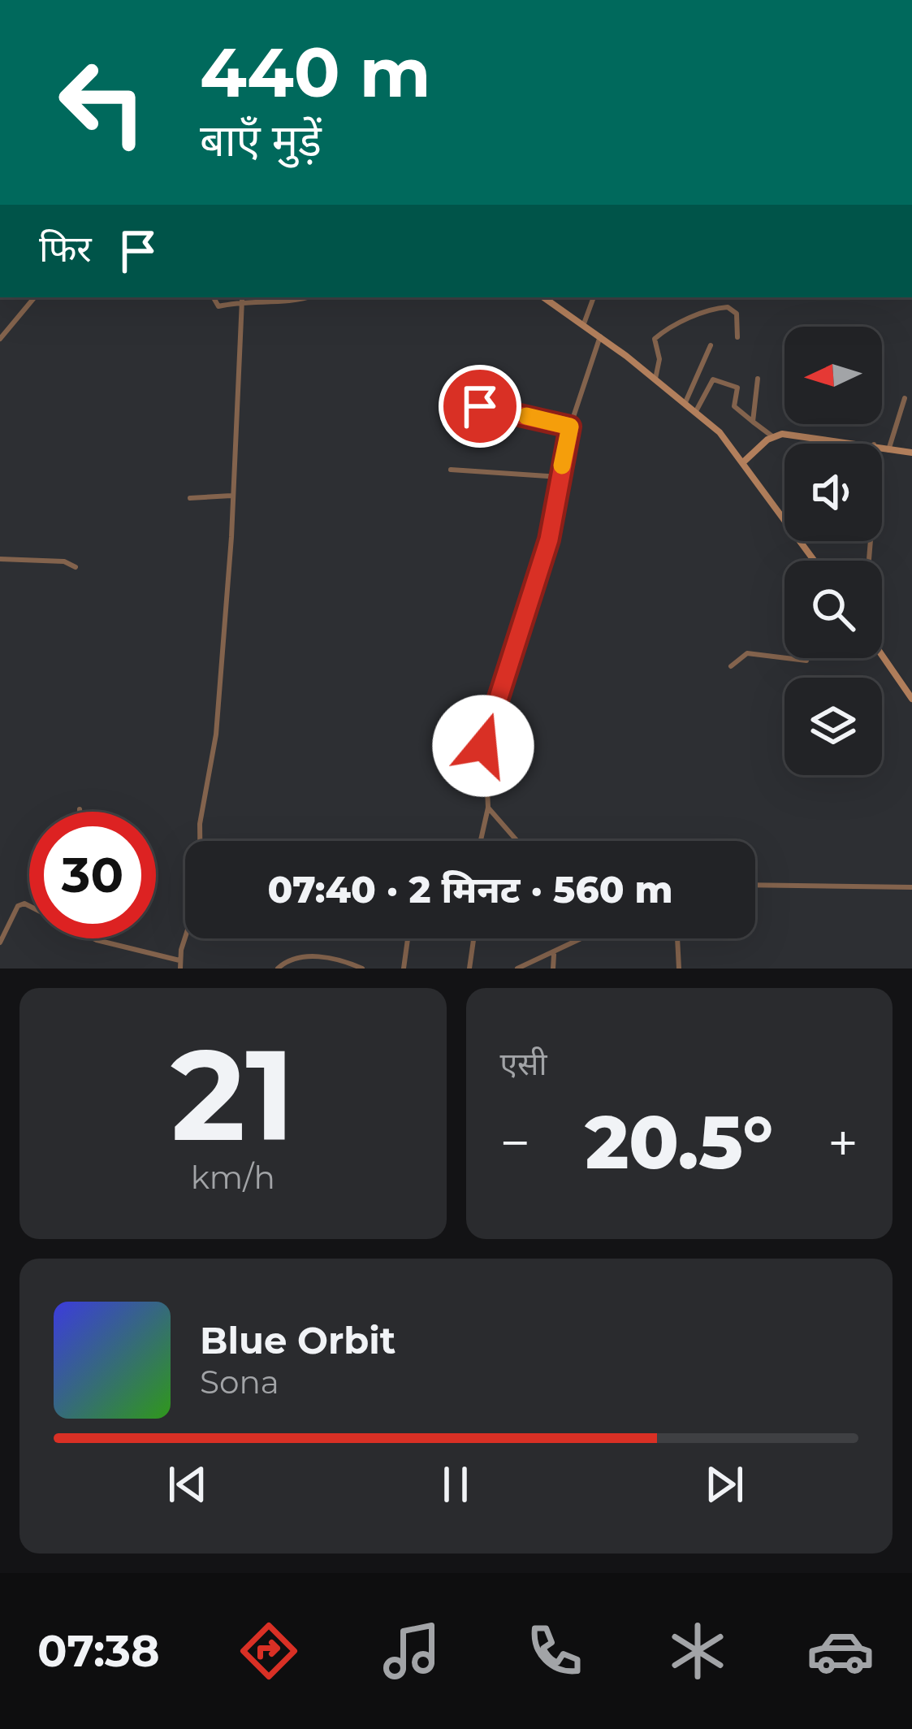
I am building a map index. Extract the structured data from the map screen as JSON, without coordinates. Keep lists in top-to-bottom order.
{
  "north": "left",
  "page": {
    "turn": ["440 m", "बाएँ मुड़ें"],
    "then": "फिर",
    "limit": "30",
    "trip": "07:40 · 2 मिनट · 560 m",
    "tile": [
      ["21", "km/h"],
      "एसी"
    ],
    "heat": ["−", "20.5°", "+"],
    "song": ["Blue Orbit", "Sona"],
    "tabs": "07:38"
  }
}
